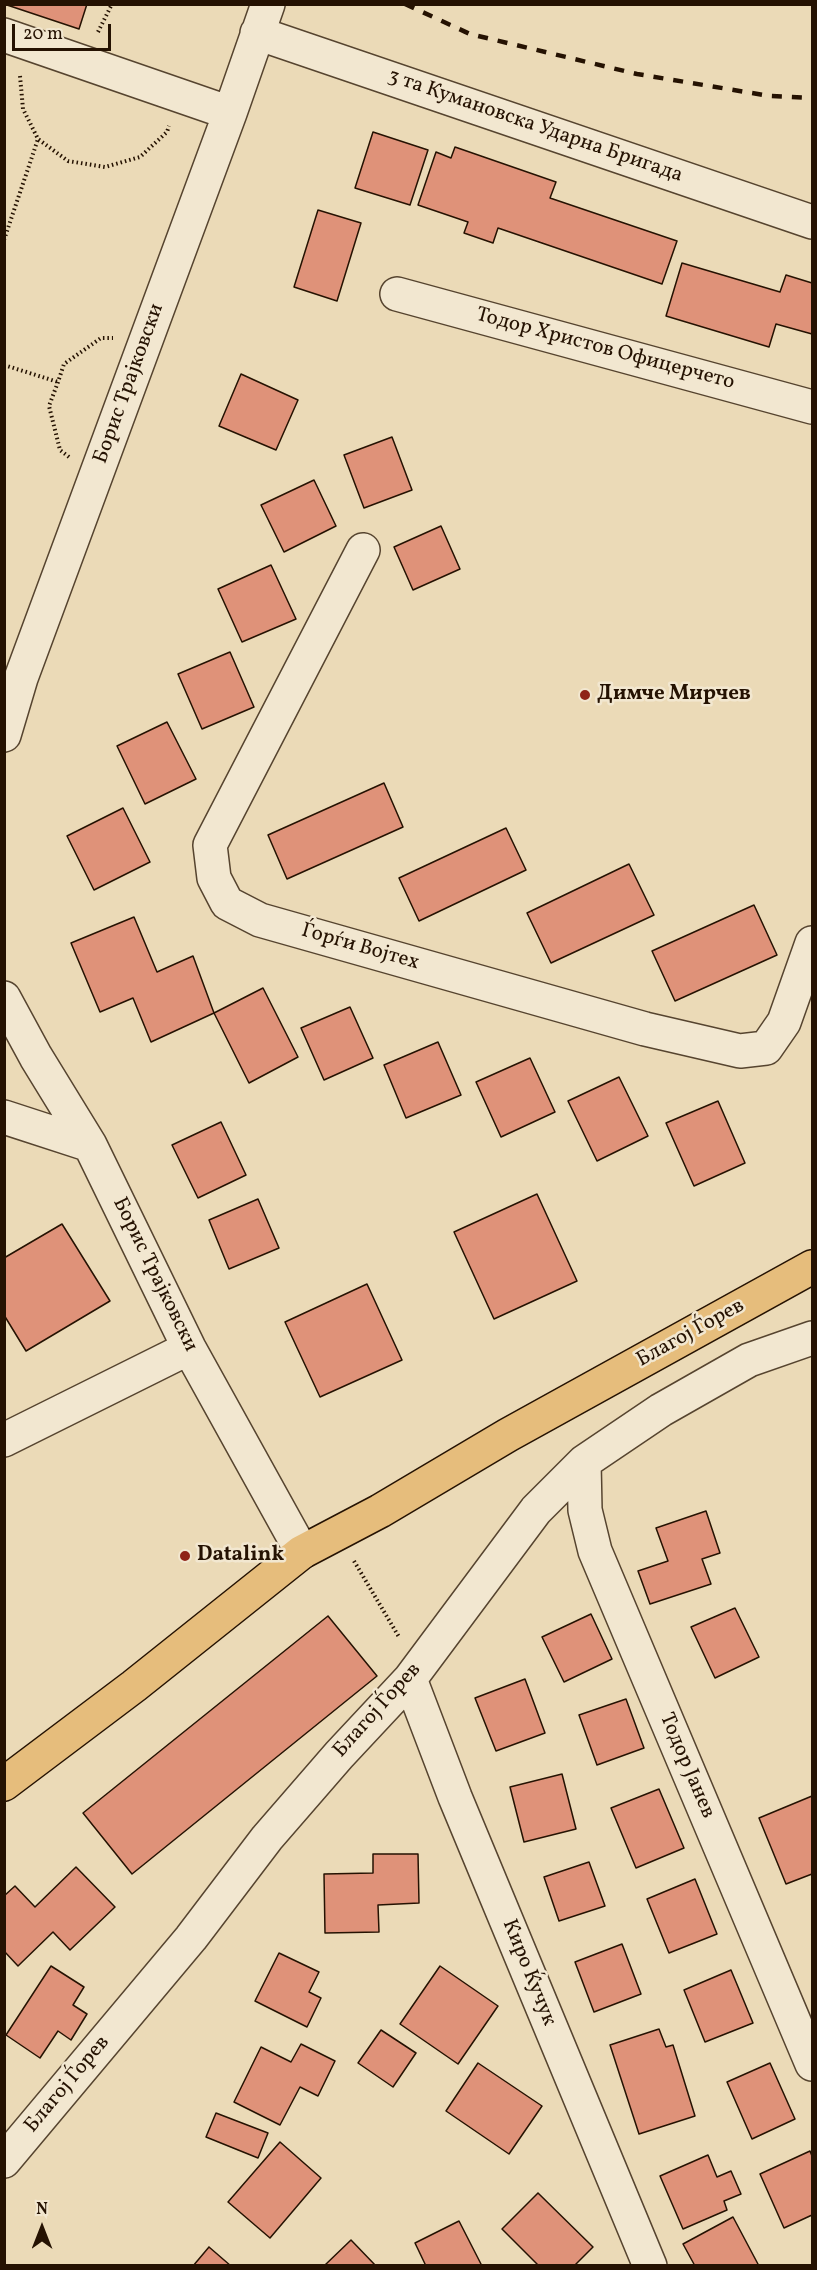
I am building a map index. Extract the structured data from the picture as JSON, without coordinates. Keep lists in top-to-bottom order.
{
  "streets": {
    "main road": ["Благој Ѓорев"],
    "street": [
      "3 та Кумановска Ударна Бригада",
      "Тодор Христов Офицерчето",
      "Борис Трајковски",
      "Ѓорѓи Војтех",
      "Тодор Јанев",
      "Киро Ќучук"
    ]
  },
  "crossings": [
    ["3 та Кумановска Ударна Бригада", "Борис Трајковски"],
    ["Борис Трајковски", "Благој Ѓорев"],
    ["Благој Ѓорев", "Тодор Јанев"],
    ["Благој Ѓорев", "Киро Ќучук"]
  ],
  "places": ["Димче Мирчев", "Datalink"],
  "scale_bar": "20 m",
  "north": "top"
}
